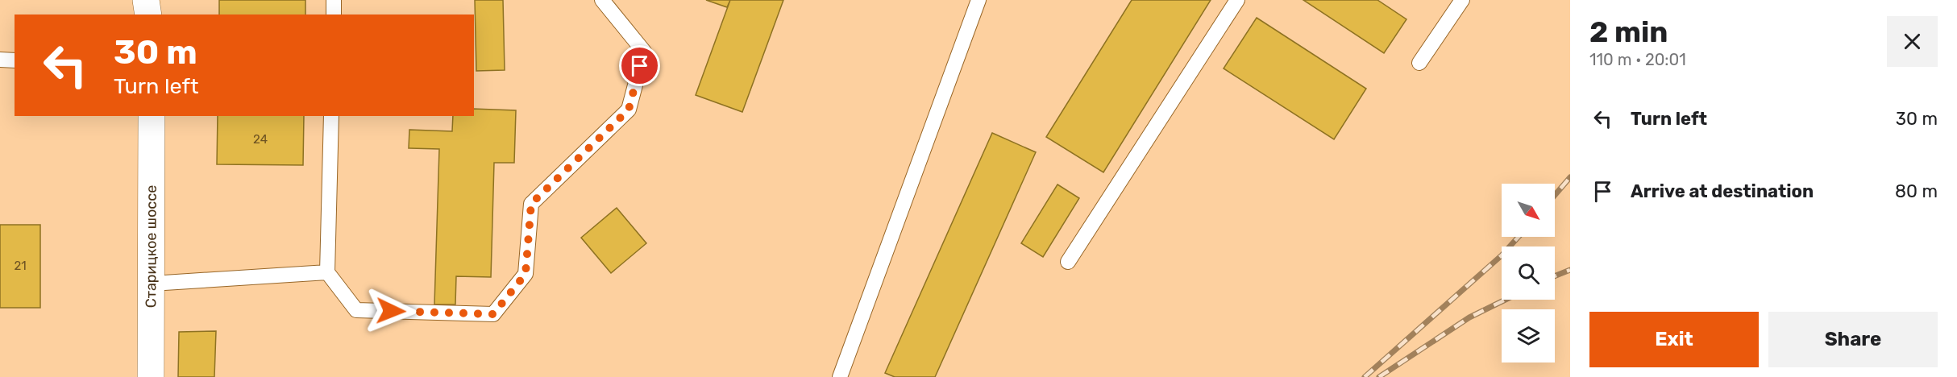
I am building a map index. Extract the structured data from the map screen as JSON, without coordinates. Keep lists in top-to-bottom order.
{
  "streets": {
    "main road": ["Старицкое шоссе"]
  },
  "house_numbers": ["24", "21"],
  "north": "bottom right",
  "page": {
    "heading": ["2 min", "110 m · 20:01"],
    "turn": ["30 m", "Turn left"],
    "list": [
      {
        "name": "Turn left",
        "value": "30 m"
      },
      {
        "name": "Arrive at destination",
        "value": "80 m"
      }
    ],
    "buttons": ["Exit", "Share"]
  }
}
